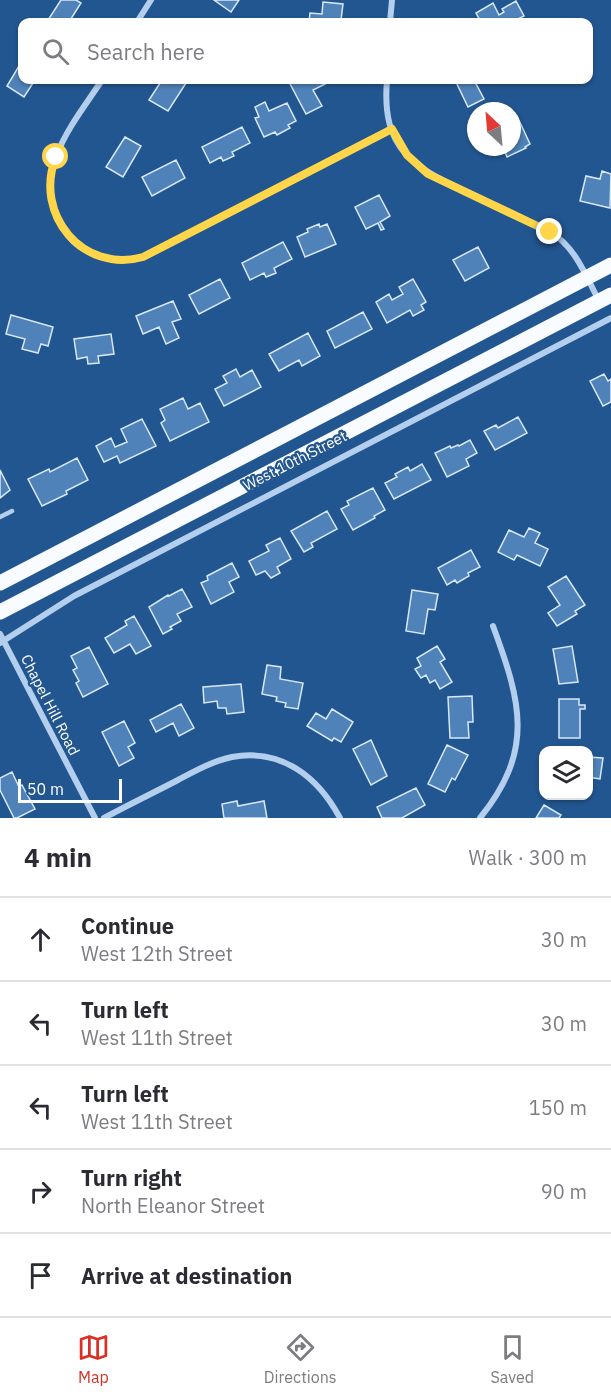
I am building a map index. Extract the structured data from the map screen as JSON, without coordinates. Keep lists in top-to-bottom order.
{
  "streets": {
    "main road": ["West 10th Street"],
    "street": ["Chapel Hill Road"]
  },
  "crossings": [
    ["West 10th Street", "Chapel Hill Road"]
  ],
  "scale_bar": "50 m",
  "north": "top left",
  "page": {
    "search": "Search here",
    "scale": "50 m",
    "heading": ["4 min", "Walk · 300 m"],
    "list": [
      ["Continue", "West 12th Street", "30 m"],
      ["Turn left", "West 11th Street", "30 m"],
      ["Turn left", "West 11th Street", "150 m"],
      ["Turn right", "North Eleanor Street", "90 m"],
      "Arrive at destination"
    ],
    "nav": ["Map", "Directions", "Saved"]
  }
}
